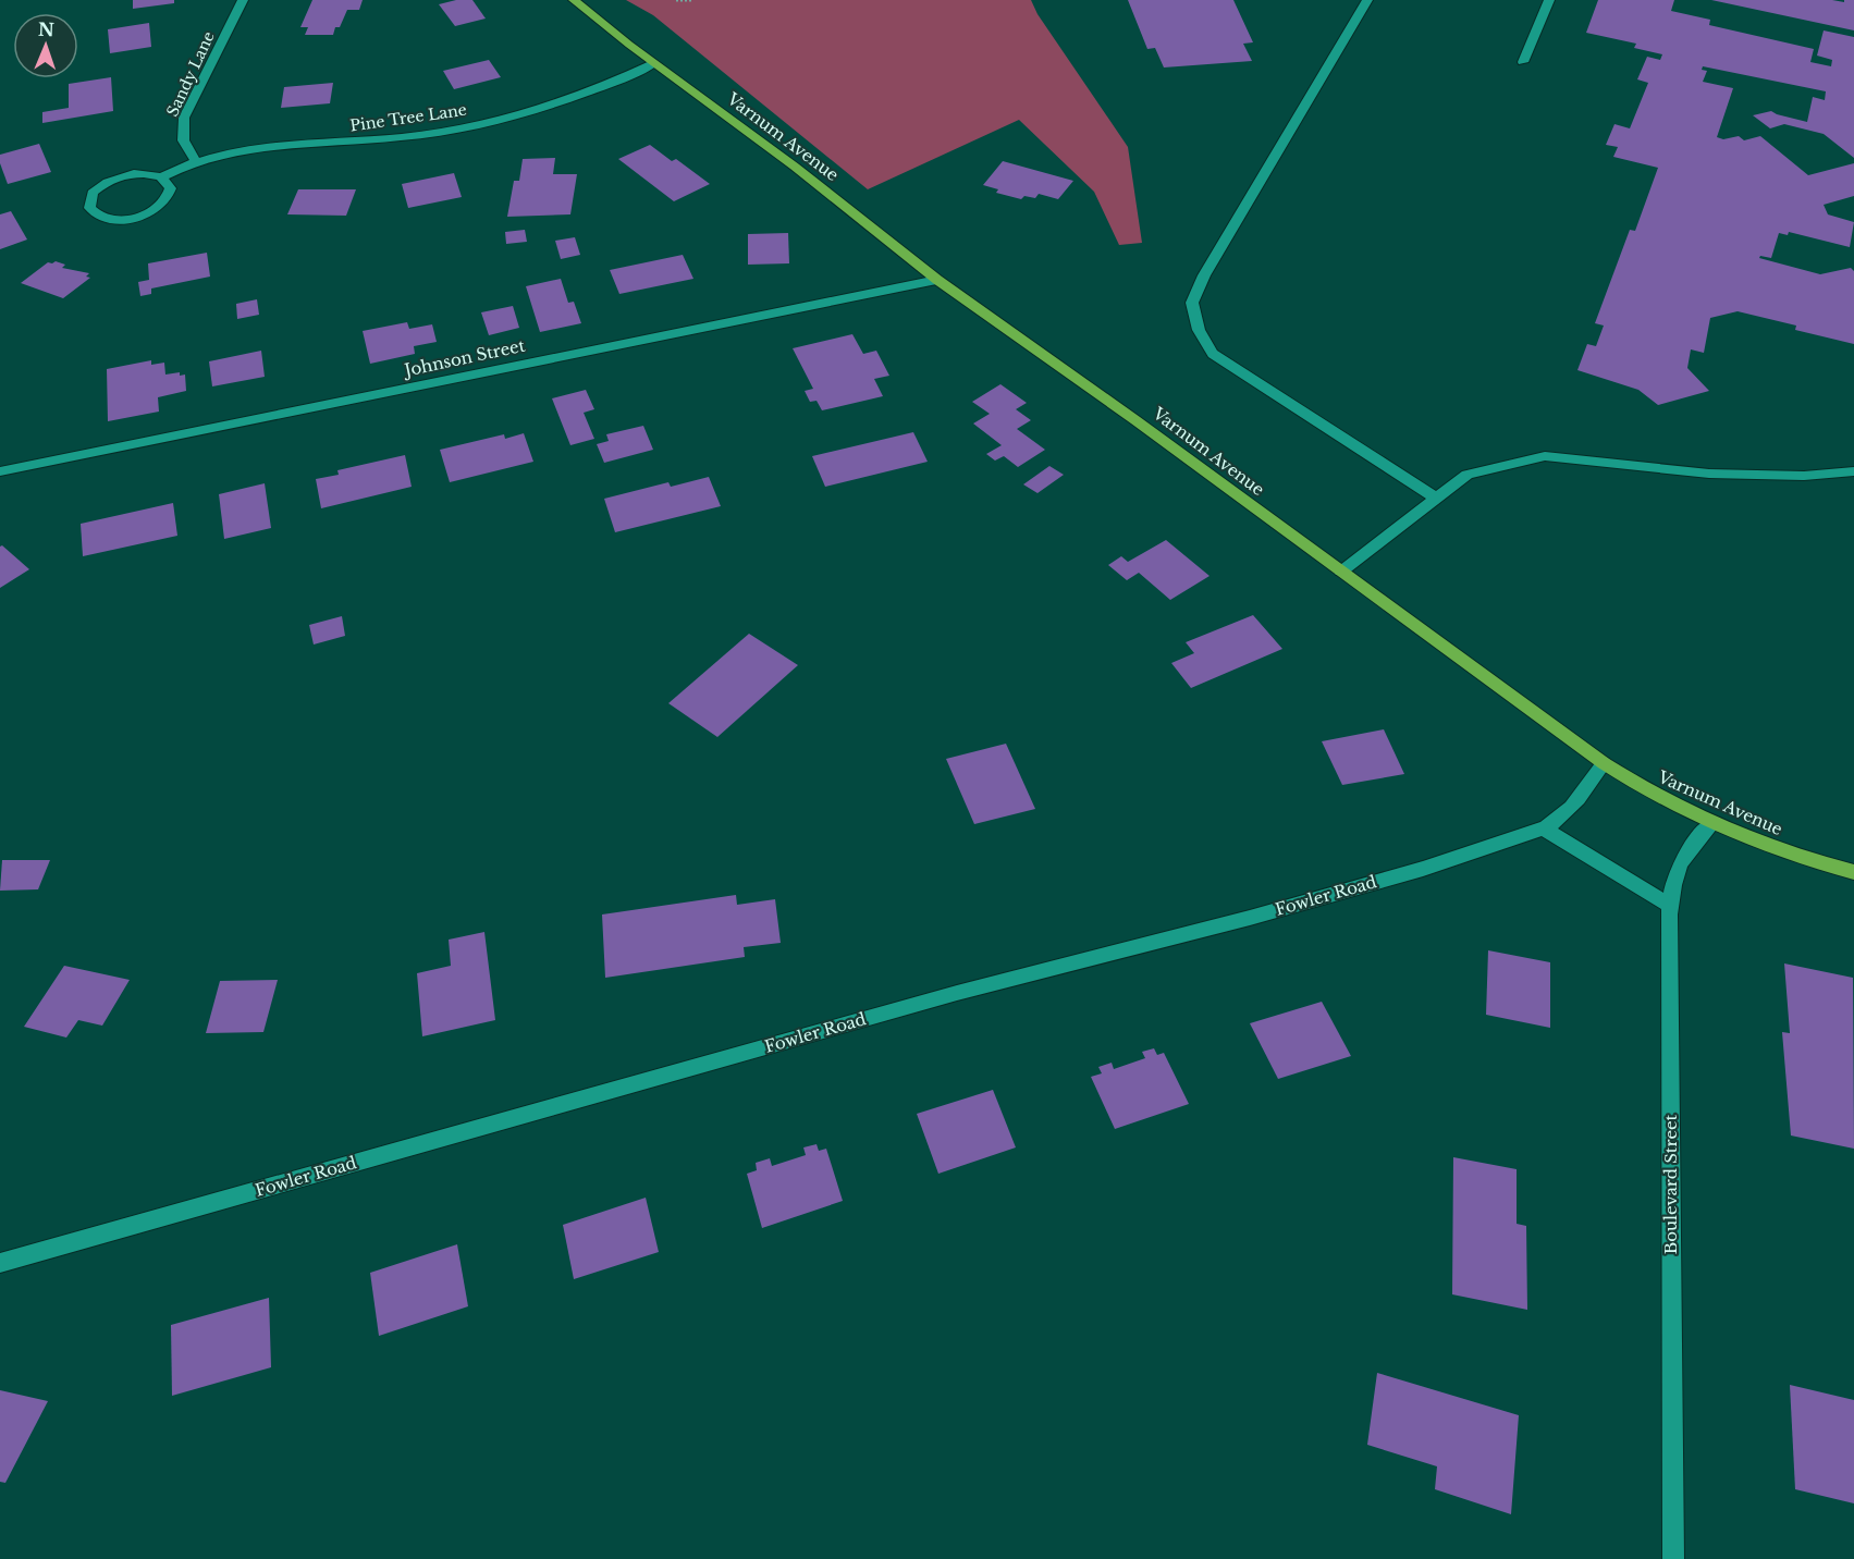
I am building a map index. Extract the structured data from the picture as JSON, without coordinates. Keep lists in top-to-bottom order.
{
  "streets": {
    "main road": ["Varnum Avenue"],
    "street": [
      "Sandy Lane",
      "Pine Tree Lane",
      "Johnson Street",
      "Fowler Road",
      "Boulevard Street"
    ]
  },
  "crossings": [
    ["Sandy Lane", "Pine Tree Lane"],
    ["Pine Tree Lane", "Varnum Avenue"],
    ["Varnum Avenue", "Johnson Street"],
    ["Varnum Avenue", "Fowler Road"],
    ["Varnum Avenue", "Boulevard Street"]
  ],
  "north": "top"
}
